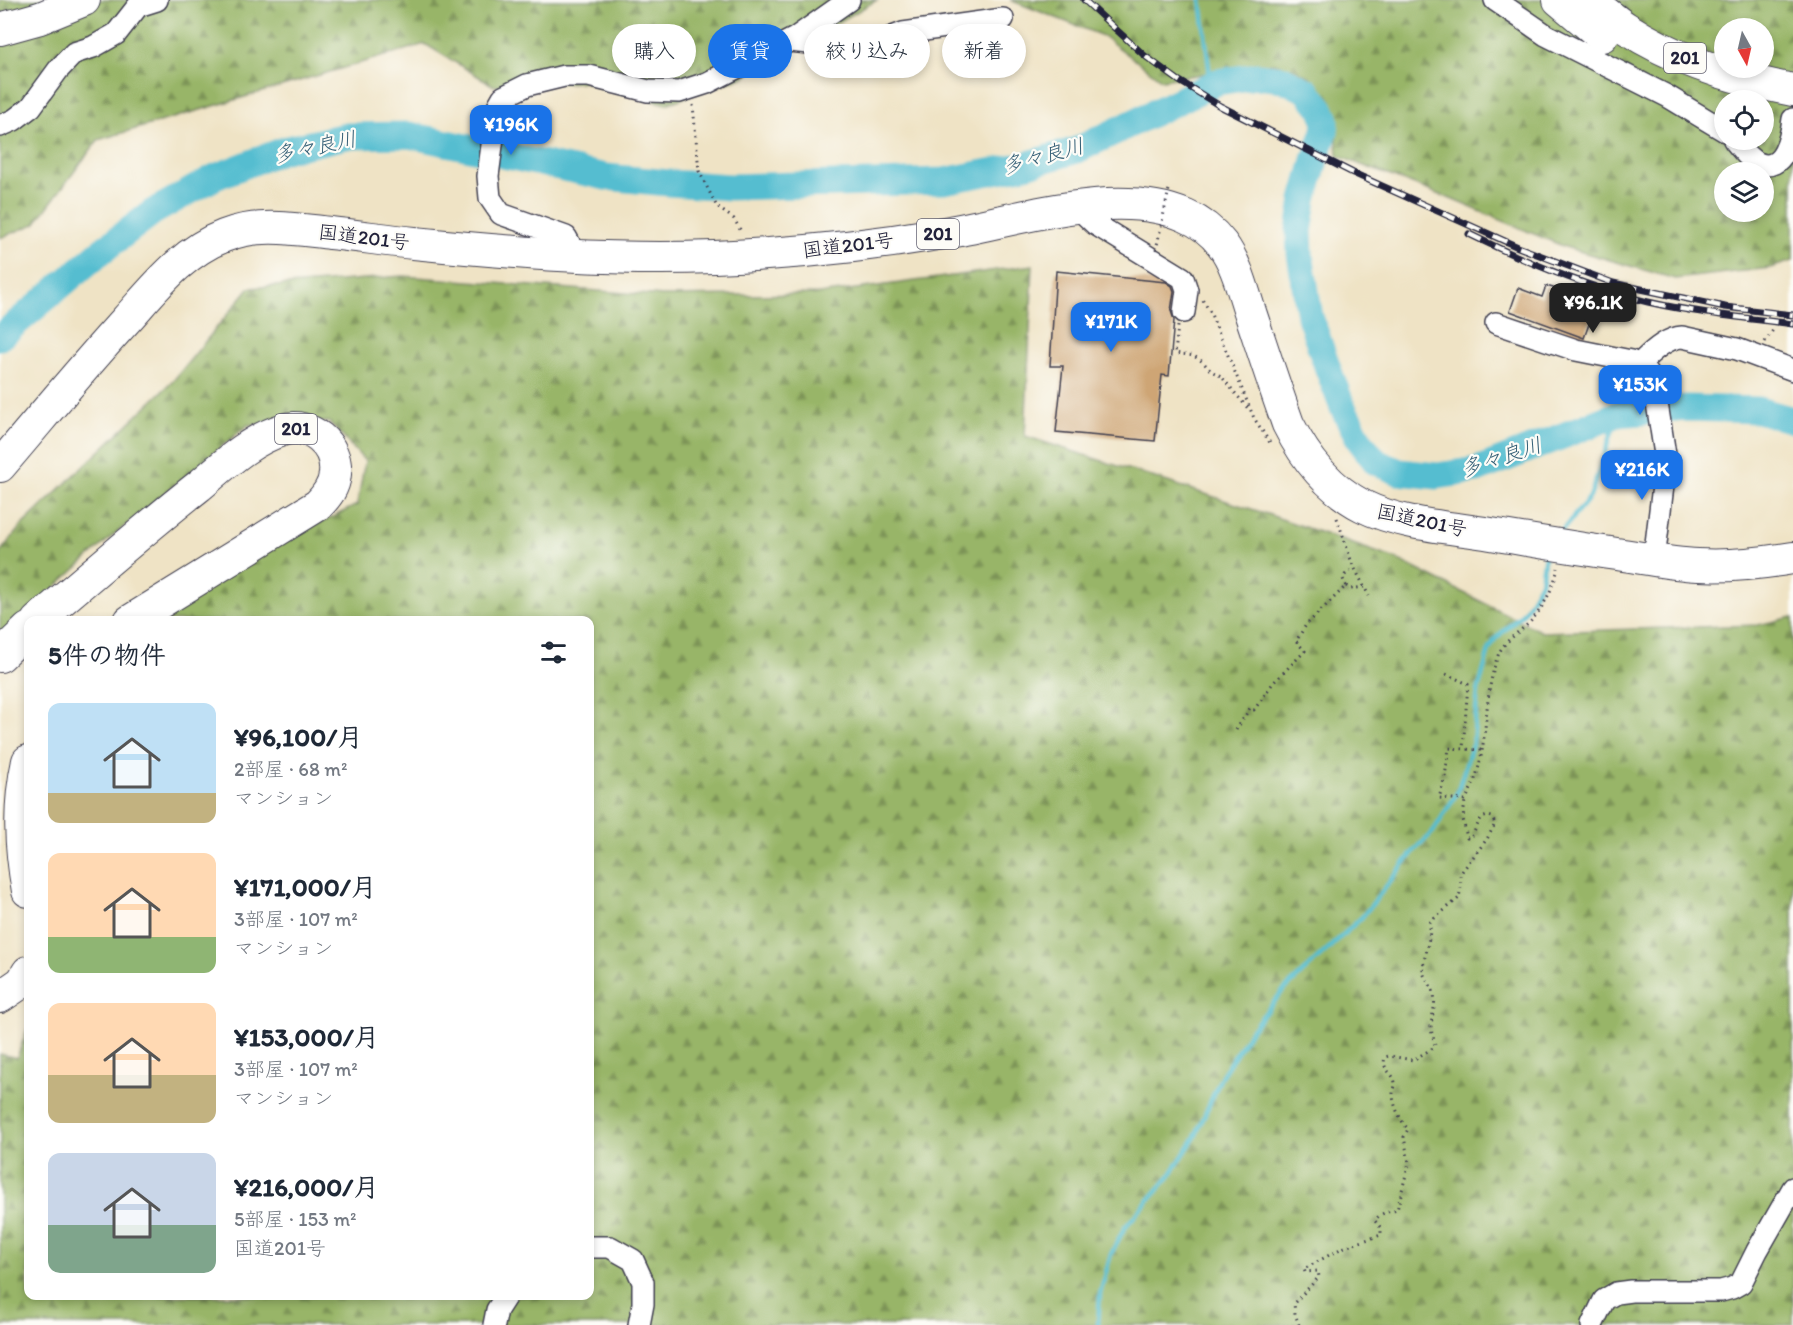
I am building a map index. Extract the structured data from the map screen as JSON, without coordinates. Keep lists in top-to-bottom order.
{
  "streets": {
    "highway": ["201", "国道201号"]
  },
  "water": ["多々良川"],
  "north": "bottom",
  "page": {
    "chip": [
      "購入",
      "賃貸",
      "絞り込み",
      "新着"
    ],
    "price": [
      "¥196K",
      "¥96.1K",
      "¥171K",
      "¥153K",
      "¥216K"
    ],
    "heading": "5件の物件",
    "list": [
      {
        "name": "¥96,100/月",
        "note": "2部屋 · 68 m² · マンション"
      },
      {
        "name": "¥171,000/月",
        "note": "3部屋 · 107 m² · マンション"
      },
      {
        "name": "¥153,000/月",
        "note": "3部屋 · 107 m² · マンション"
      },
      {
        "name": "¥216,000/月",
        "note": "5部屋 · 153 m² · 国道201号"
      }
    ]
  }
}
